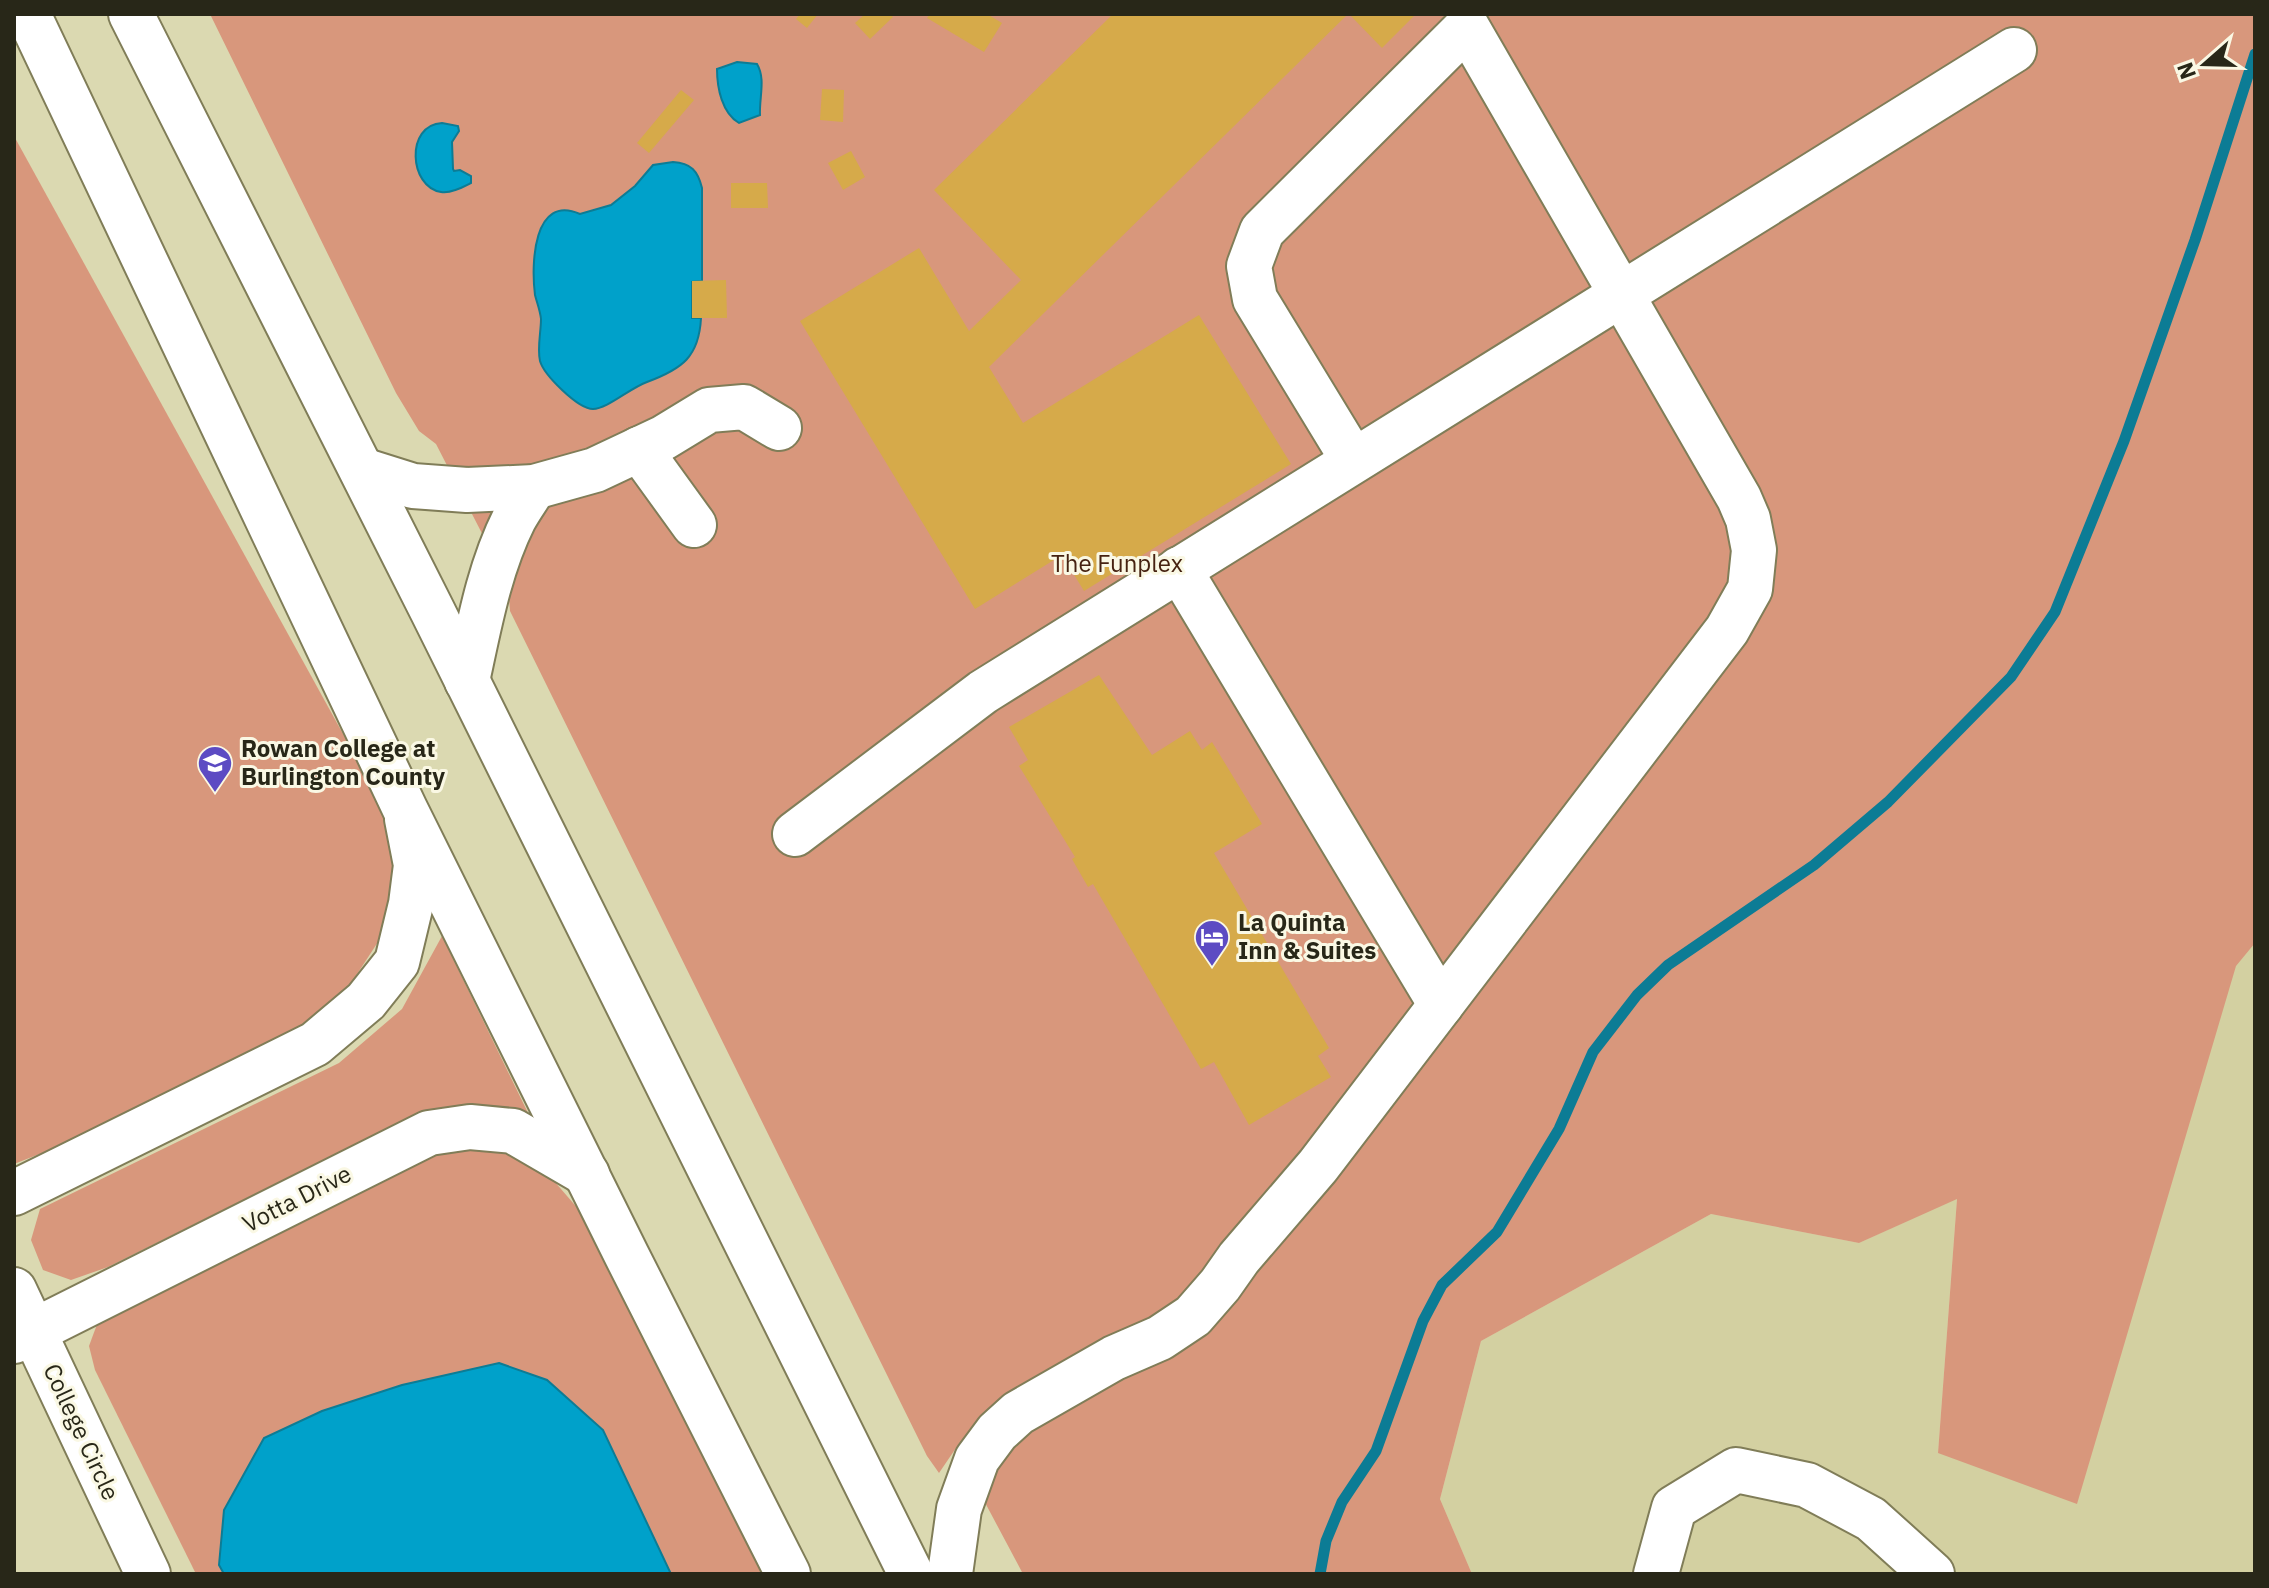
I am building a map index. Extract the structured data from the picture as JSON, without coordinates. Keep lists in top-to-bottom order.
{
  "streets": {
    "main road": ["Votta Drive", "College Circle"]
  },
  "crossings": [
    ["Votta Drive", "College Circle"]
  ],
  "parks": ["The Funplex"],
  "places": {
    "school or university": ["Rowan College at Burlington County"],
    "hotel": ["La Quinta Inn & Suites"]
  },
  "north": "left"
}
